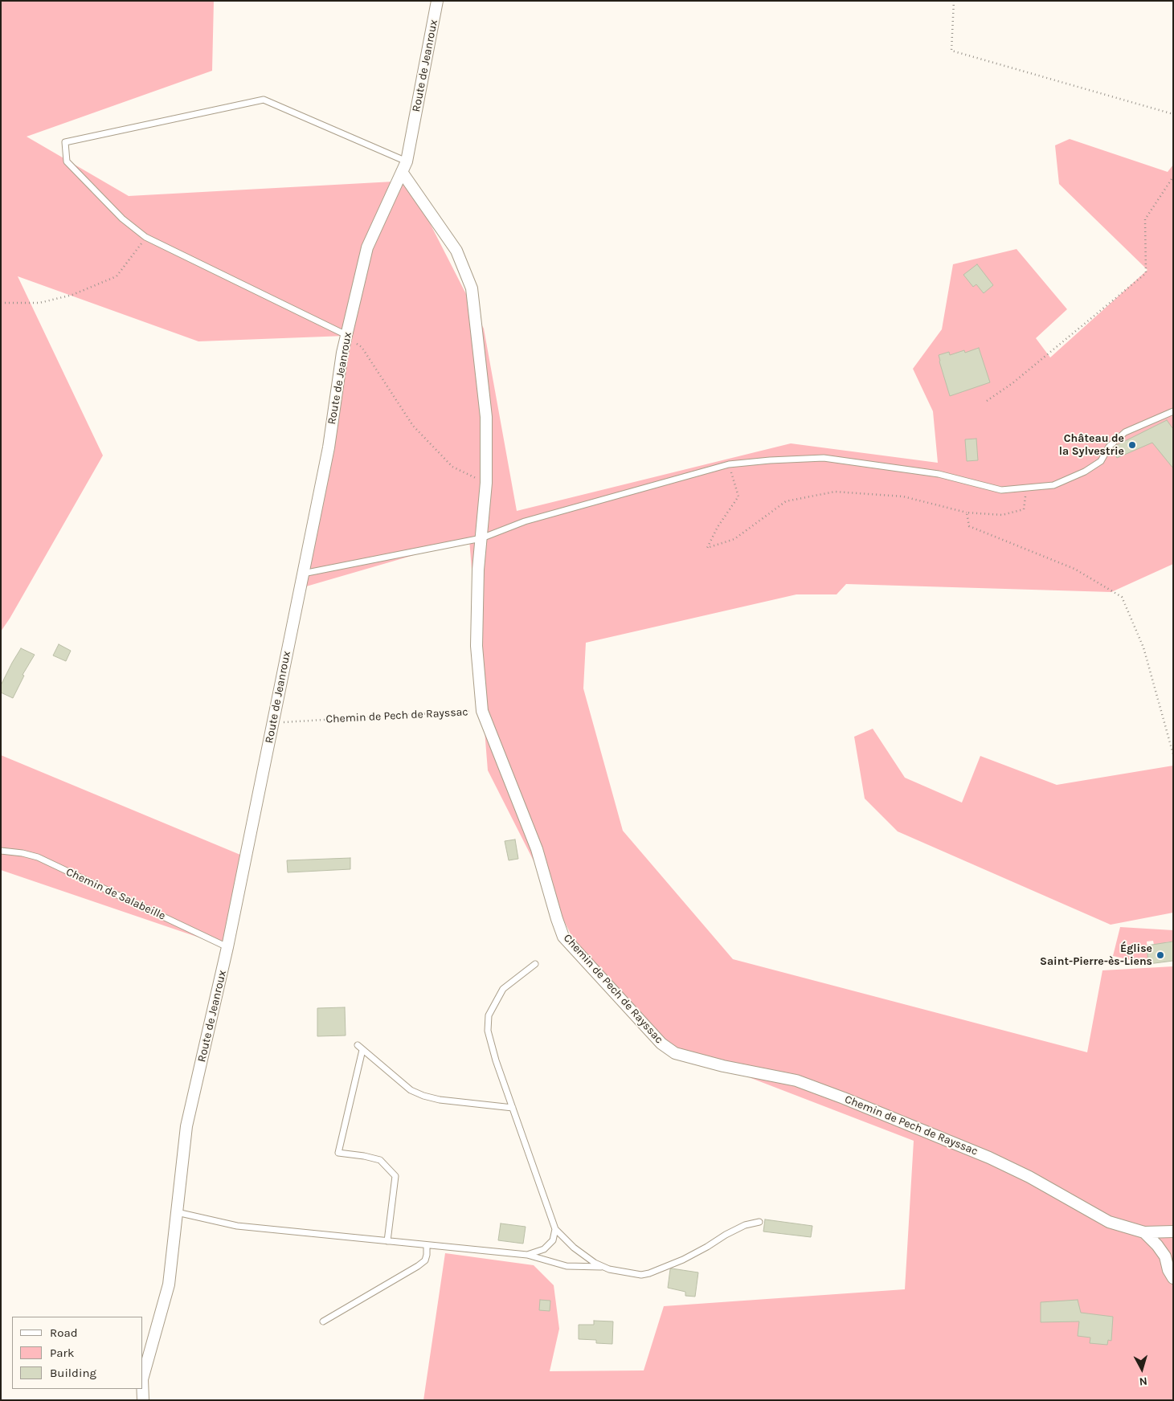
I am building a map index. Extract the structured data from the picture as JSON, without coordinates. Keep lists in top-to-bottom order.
{
  "streets": {
    "street": ["Route de Jeanroux", "Chemin de Pech de Rayssac"],
    "lane": ["Chemin de Salabeille"]
  },
  "crossings": [
    ["Route de Jeanroux", "Chemin de Pech de Rayssac"],
    ["Route de Jeanroux", "Chemin de Salabeille"]
  ],
  "places": ["Château de la Sylvestrie", "Église Saint-Pierre-ès-Liens"],
  "legend": ["Road", "Park", "Building"],
  "north": "bottom"
}
